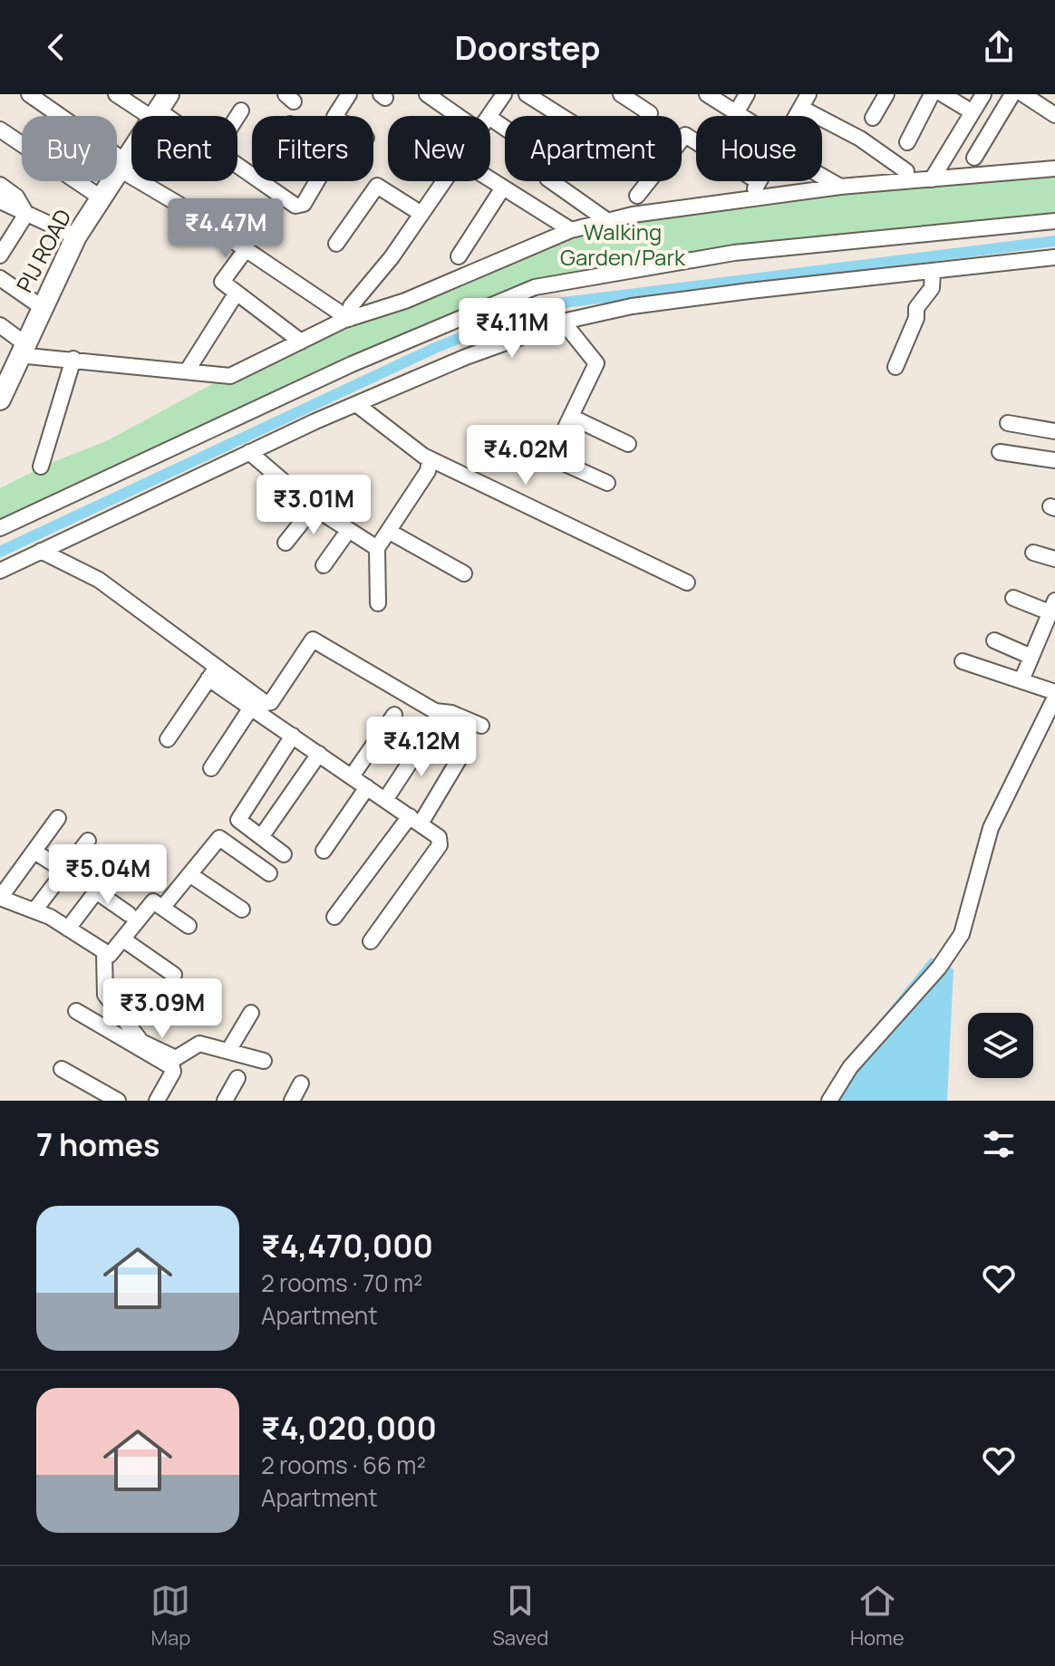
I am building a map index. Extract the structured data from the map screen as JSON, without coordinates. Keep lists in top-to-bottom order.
{
  "streets": {
    "main road": ["PIJ ROAD"]
  },
  "parks": ["Walking Garden/Park"],
  "page": {
    "header": "Doorstep",
    "chip": [
      "Buy",
      "Rent",
      "Filters",
      "New",
      "Apartment",
      "House"
    ],
    "price": [
      "₹4.47M",
      "₹4.11M",
      "₹4.02M",
      "₹3.01M",
      "₹4.12M",
      "₹5.04M",
      "₹3.09M"
    ],
    "heading": "7 homes",
    "list": [
      {
        "name": "₹4,470,000",
        "note": "2 rooms · 70 m² · Apartment"
      },
      {
        "name": "₹4,020,000",
        "note": "2 rooms · 66 m² · Apartment"
      }
    ],
    "tabs": ["Map", "Saved", "Home"]
  }
}
